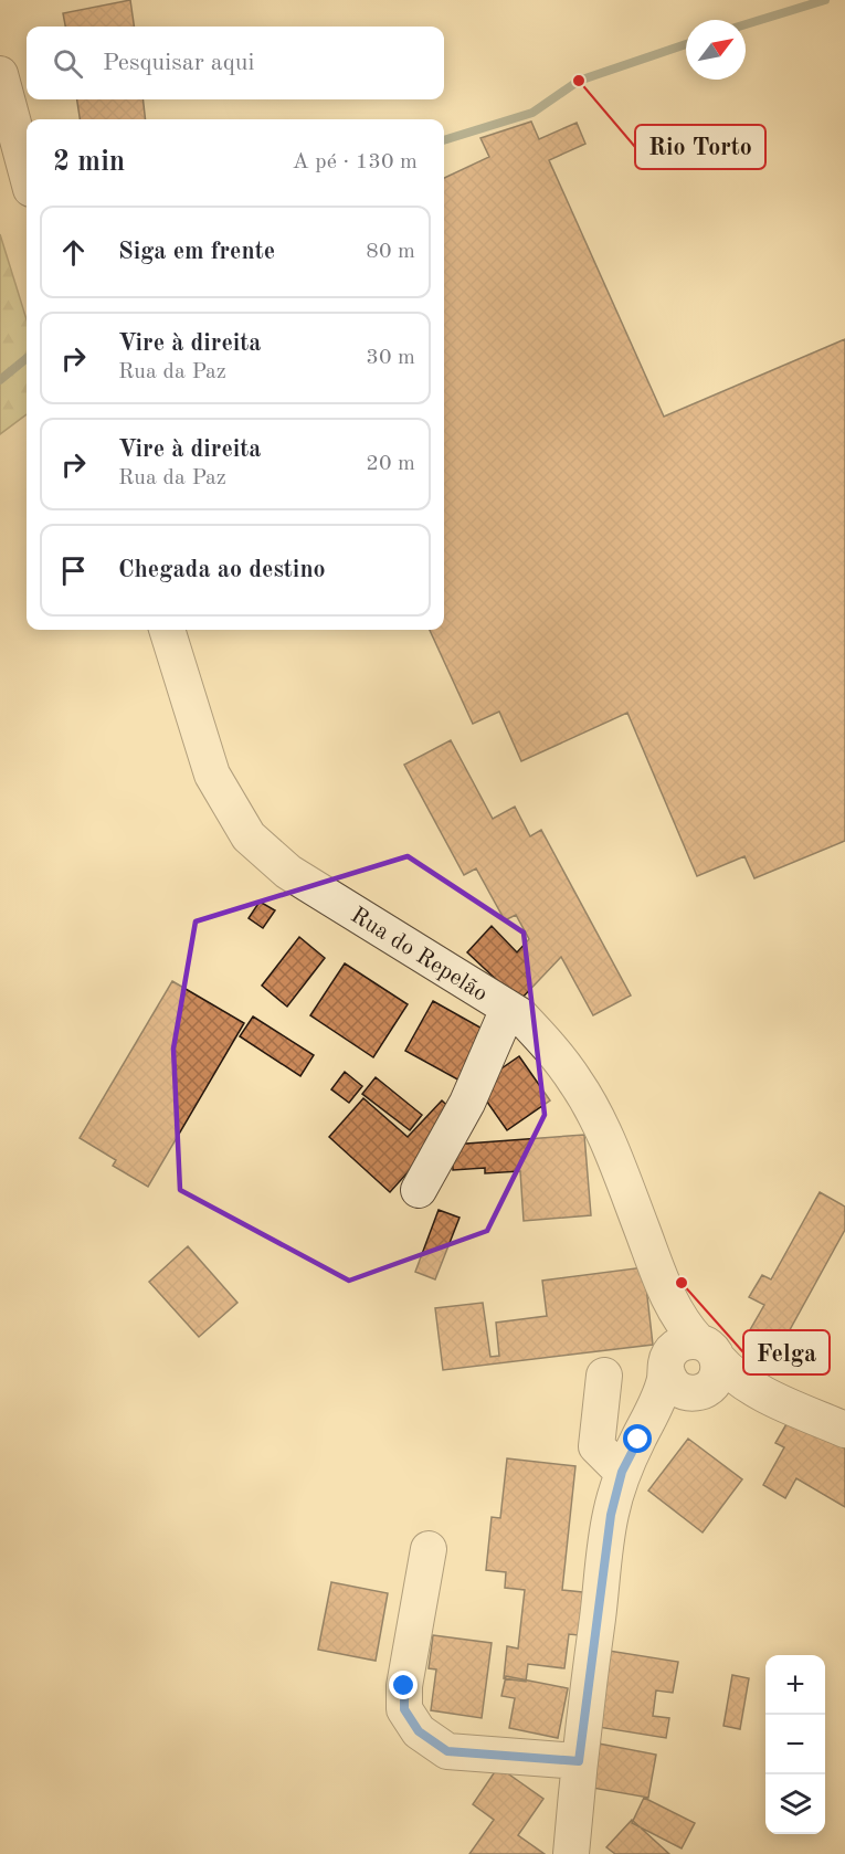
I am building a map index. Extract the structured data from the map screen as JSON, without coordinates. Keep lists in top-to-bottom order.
{
  "streets": {
    "street": ["Rua do Repelão"]
  },
  "places": ["Rio Torto", "Felga"],
  "north": "top right",
  "page": {
    "search": "Pesquisar aqui",
    "heading": ["2 min", "A pé · 130 m"],
    "list": [
      ["Siga em frente", "80 m"],
      ["Vire à direita", "Rua da Paz", "30 m"],
      ["Vire à direita", "Rua da Paz", "20 m"],
      "Chegada ao destino"
    ],
    "map_buttons": ["+", "−"]
  }
}
